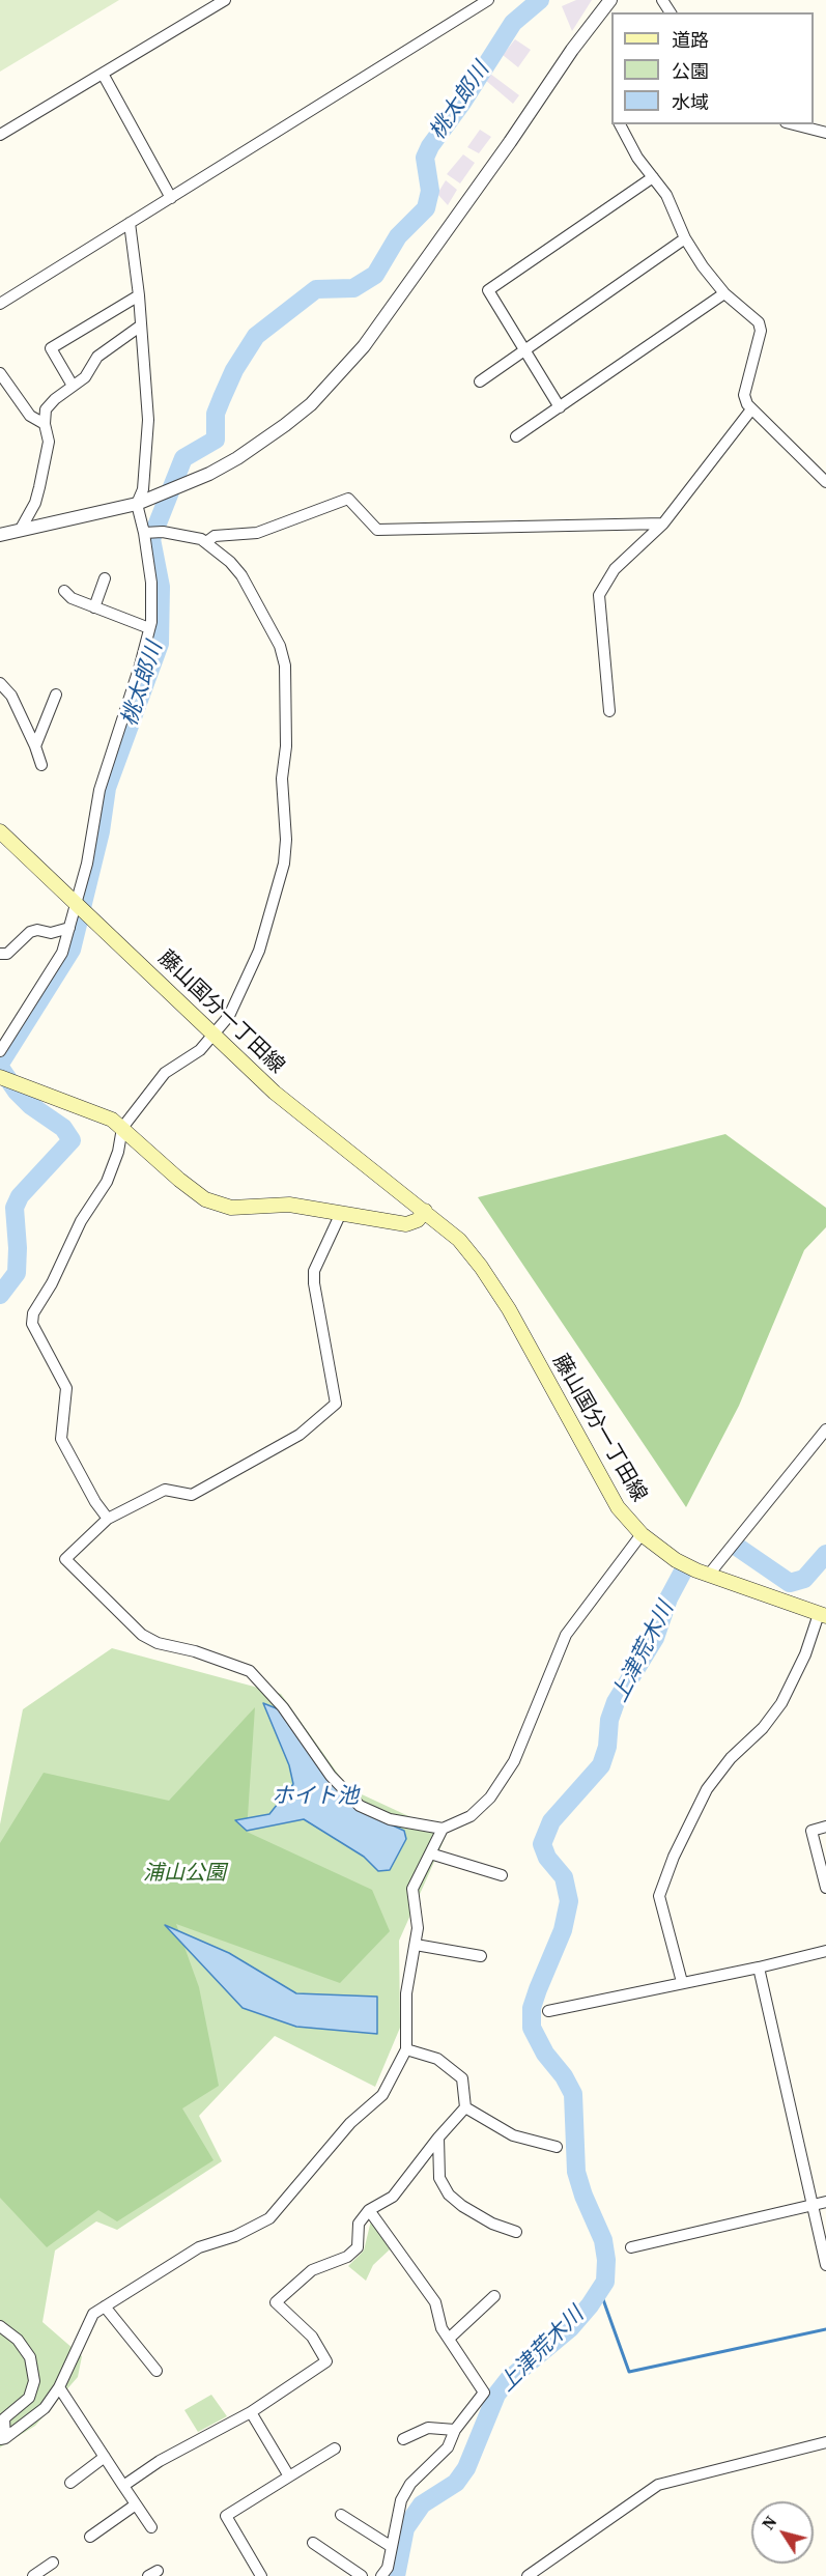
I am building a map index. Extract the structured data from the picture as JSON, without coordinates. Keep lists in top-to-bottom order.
{
  "streets": {
    "main road": ["藤山国分一丁田線"]
  },
  "water": ["桃太郎川", "上津荒木川", "ホイト池"],
  "parks": ["浦山公園"],
  "legend": ["道路", "公園", "水域"],
  "north": "top left"
}
